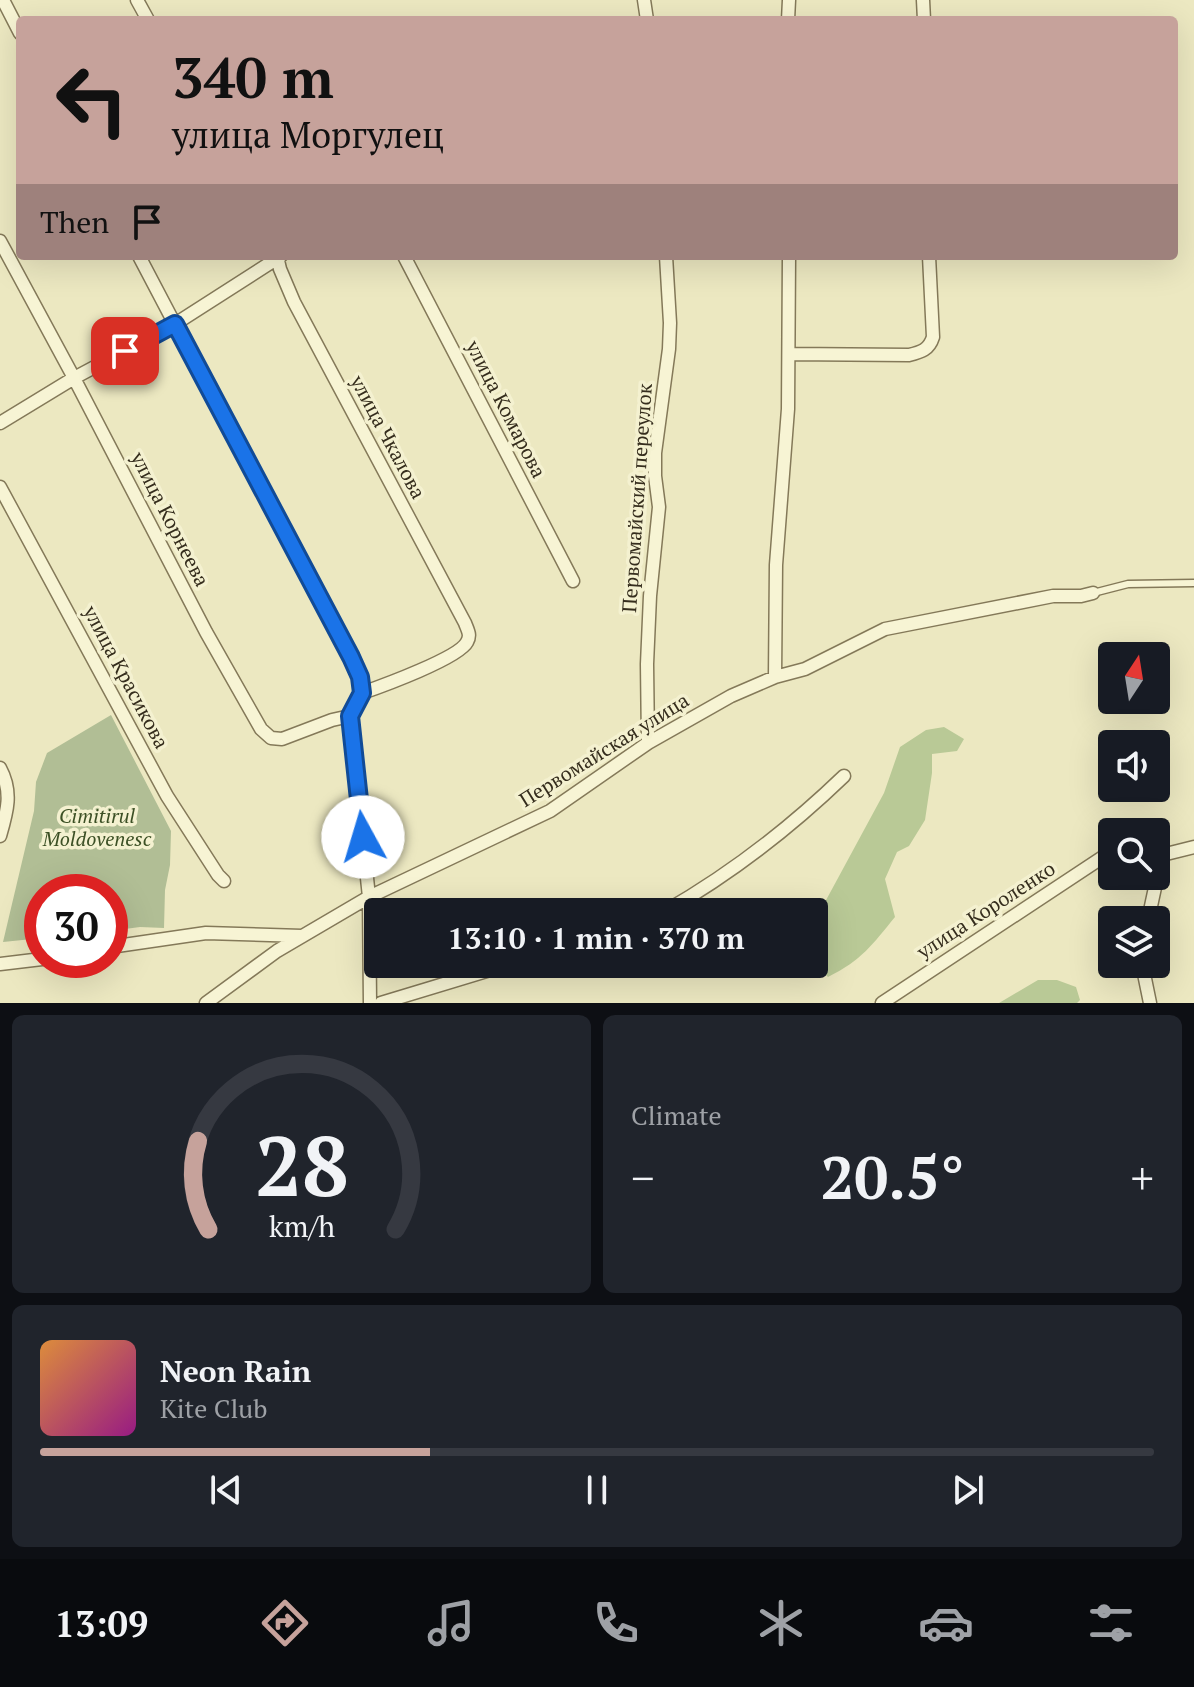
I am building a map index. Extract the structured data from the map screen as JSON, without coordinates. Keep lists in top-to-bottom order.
{
  "streets": {
    "street": [
      "улица Комарова",
      "улица Чкалова",
      "Первомайский переулок",
      "улица Корнеева",
      "улица Красикова",
      "Первомайская улица",
      "улица Короленко"
    ]
  },
  "crossings": [
    ["Первомайский переулок", "Первомайская улица"]
  ],
  "parks": ["Cimitirul Moldovenesc"],
  "north": "top",
  "page": {
    "turn": ["340 m", "улица Моргулец"],
    "then": "Then",
    "limit": "30",
    "trip": "13:10 · 1 min · 370 m",
    "tile": "Climate",
    "heat": ["−", "20.5°", "+"],
    "song": ["Neon Rain", "Kite Club"],
    "tabs": "13:09",
    "gauge": ["28", "km/h"]
  }
}
